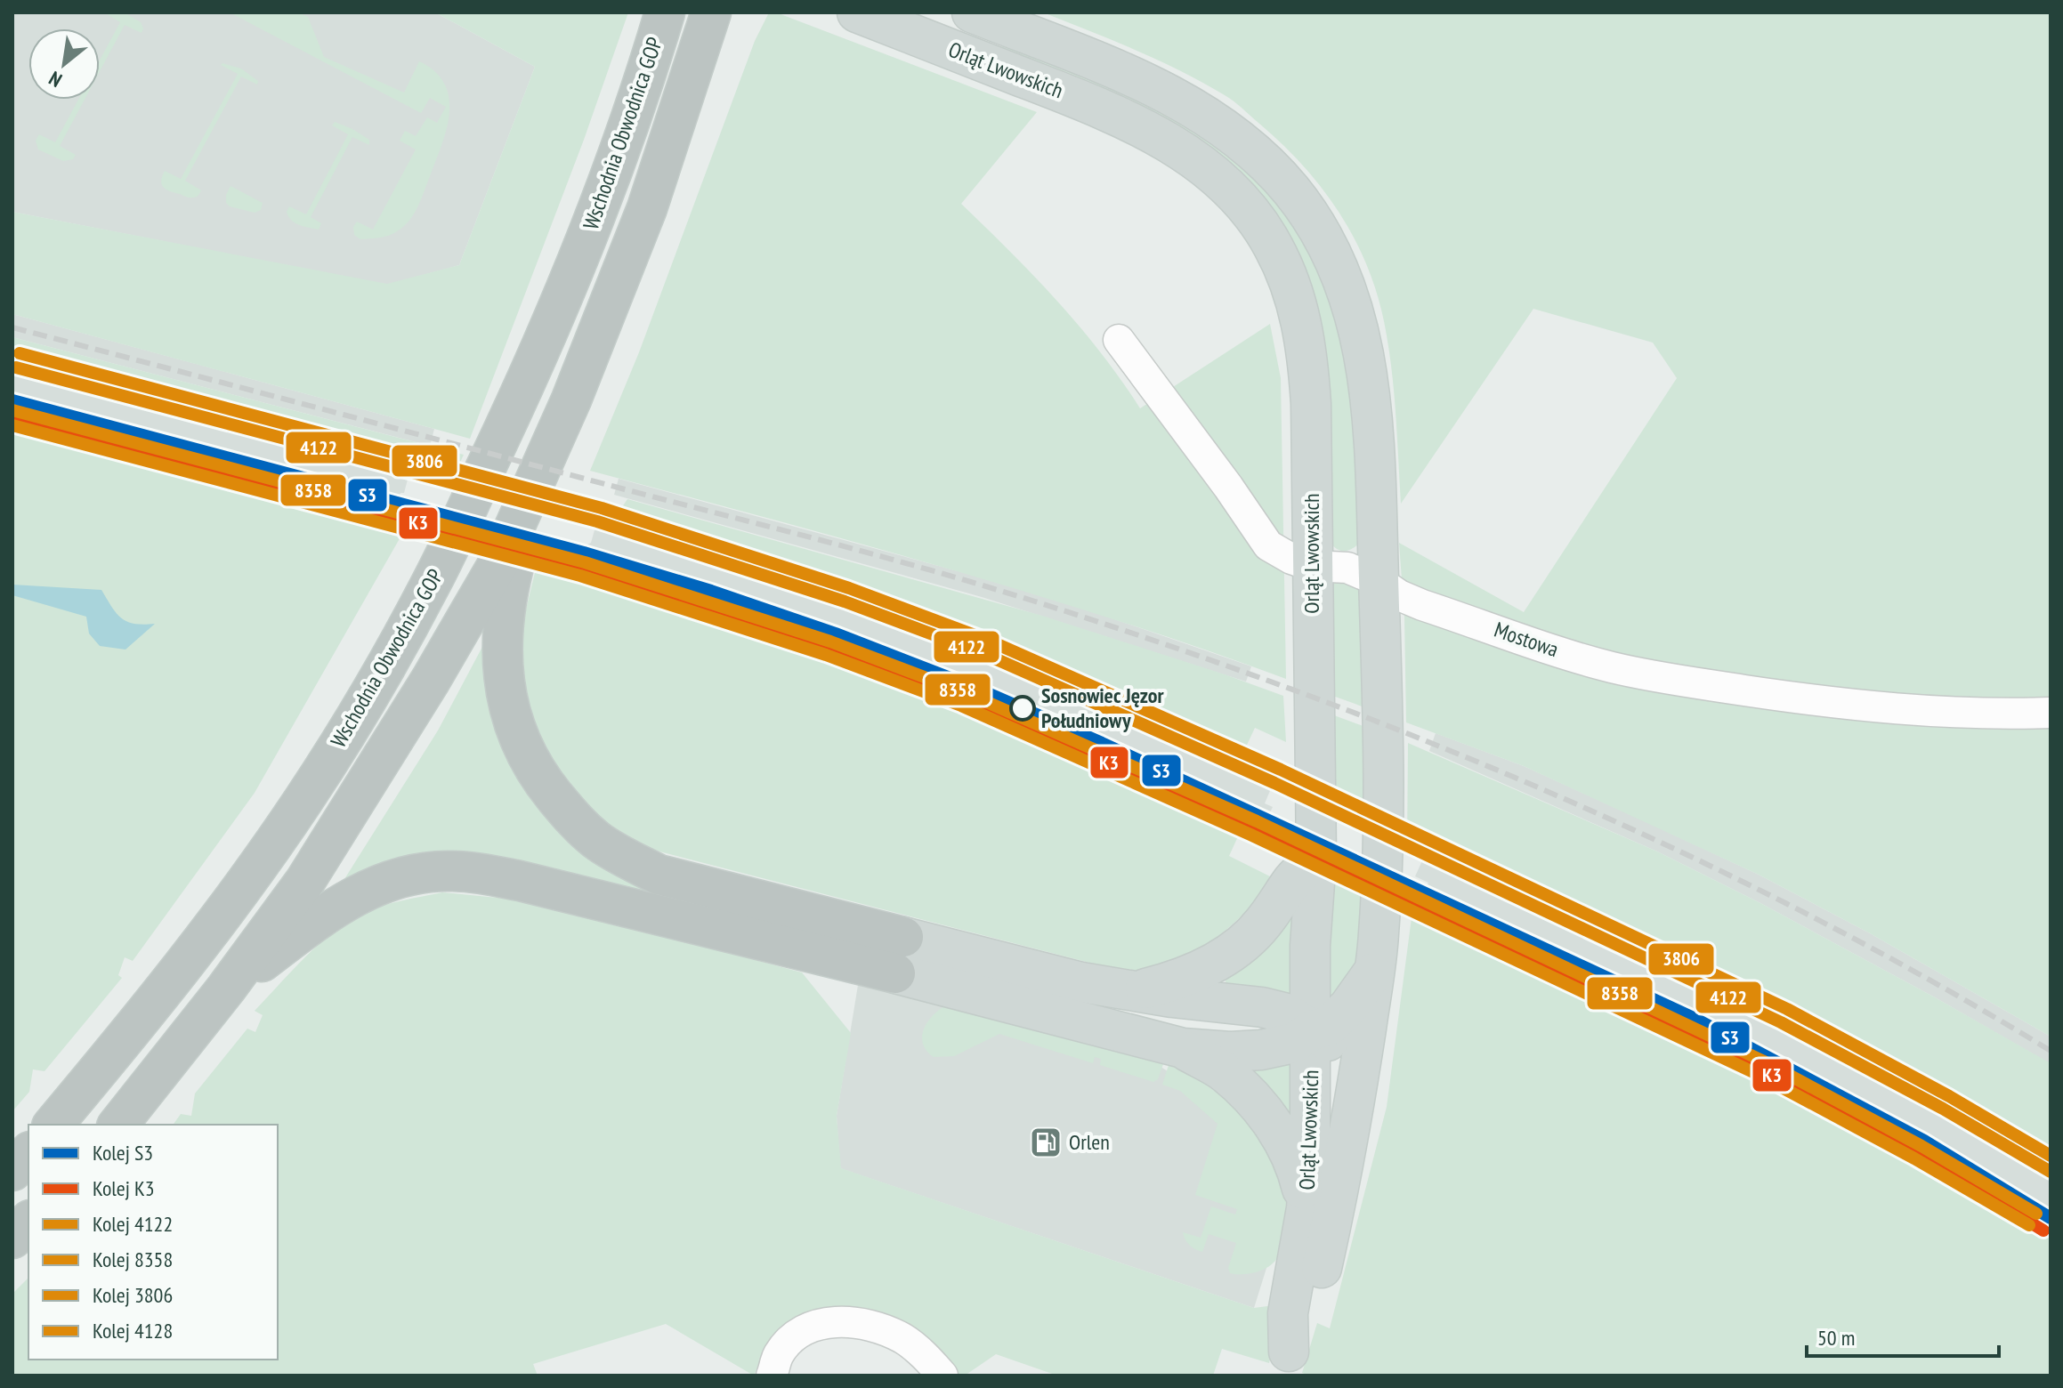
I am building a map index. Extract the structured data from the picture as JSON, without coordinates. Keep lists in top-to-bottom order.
{
  "streets": {
    "highway": ["Wschodnia Obwodnica GOP"],
    "main road": ["Orląt Lwowskich"],
    "street": ["Mostowa"]
  },
  "crossings": [
    ["Orląt Lwowskich", "Mostowa"]
  ],
  "places": {
    "other": ["Sosnowiec Jęzor Południowy"],
    "fuel station": ["Orlen"]
  },
  "lines": [
    "rail line 3806",
    "rail line 4122",
    "rail line S3",
    "rail line 8358",
    "rail line K3",
    "rail line 4128"
  ],
  "legend": [
    "Kolej S3",
    "Kolej K3",
    "Kolej 4122",
    "Kolej 8358",
    "Kolej 3806",
    "Kolej 4128"
  ],
  "scale_bar": "50 m",
  "north": "bottom left"
}
